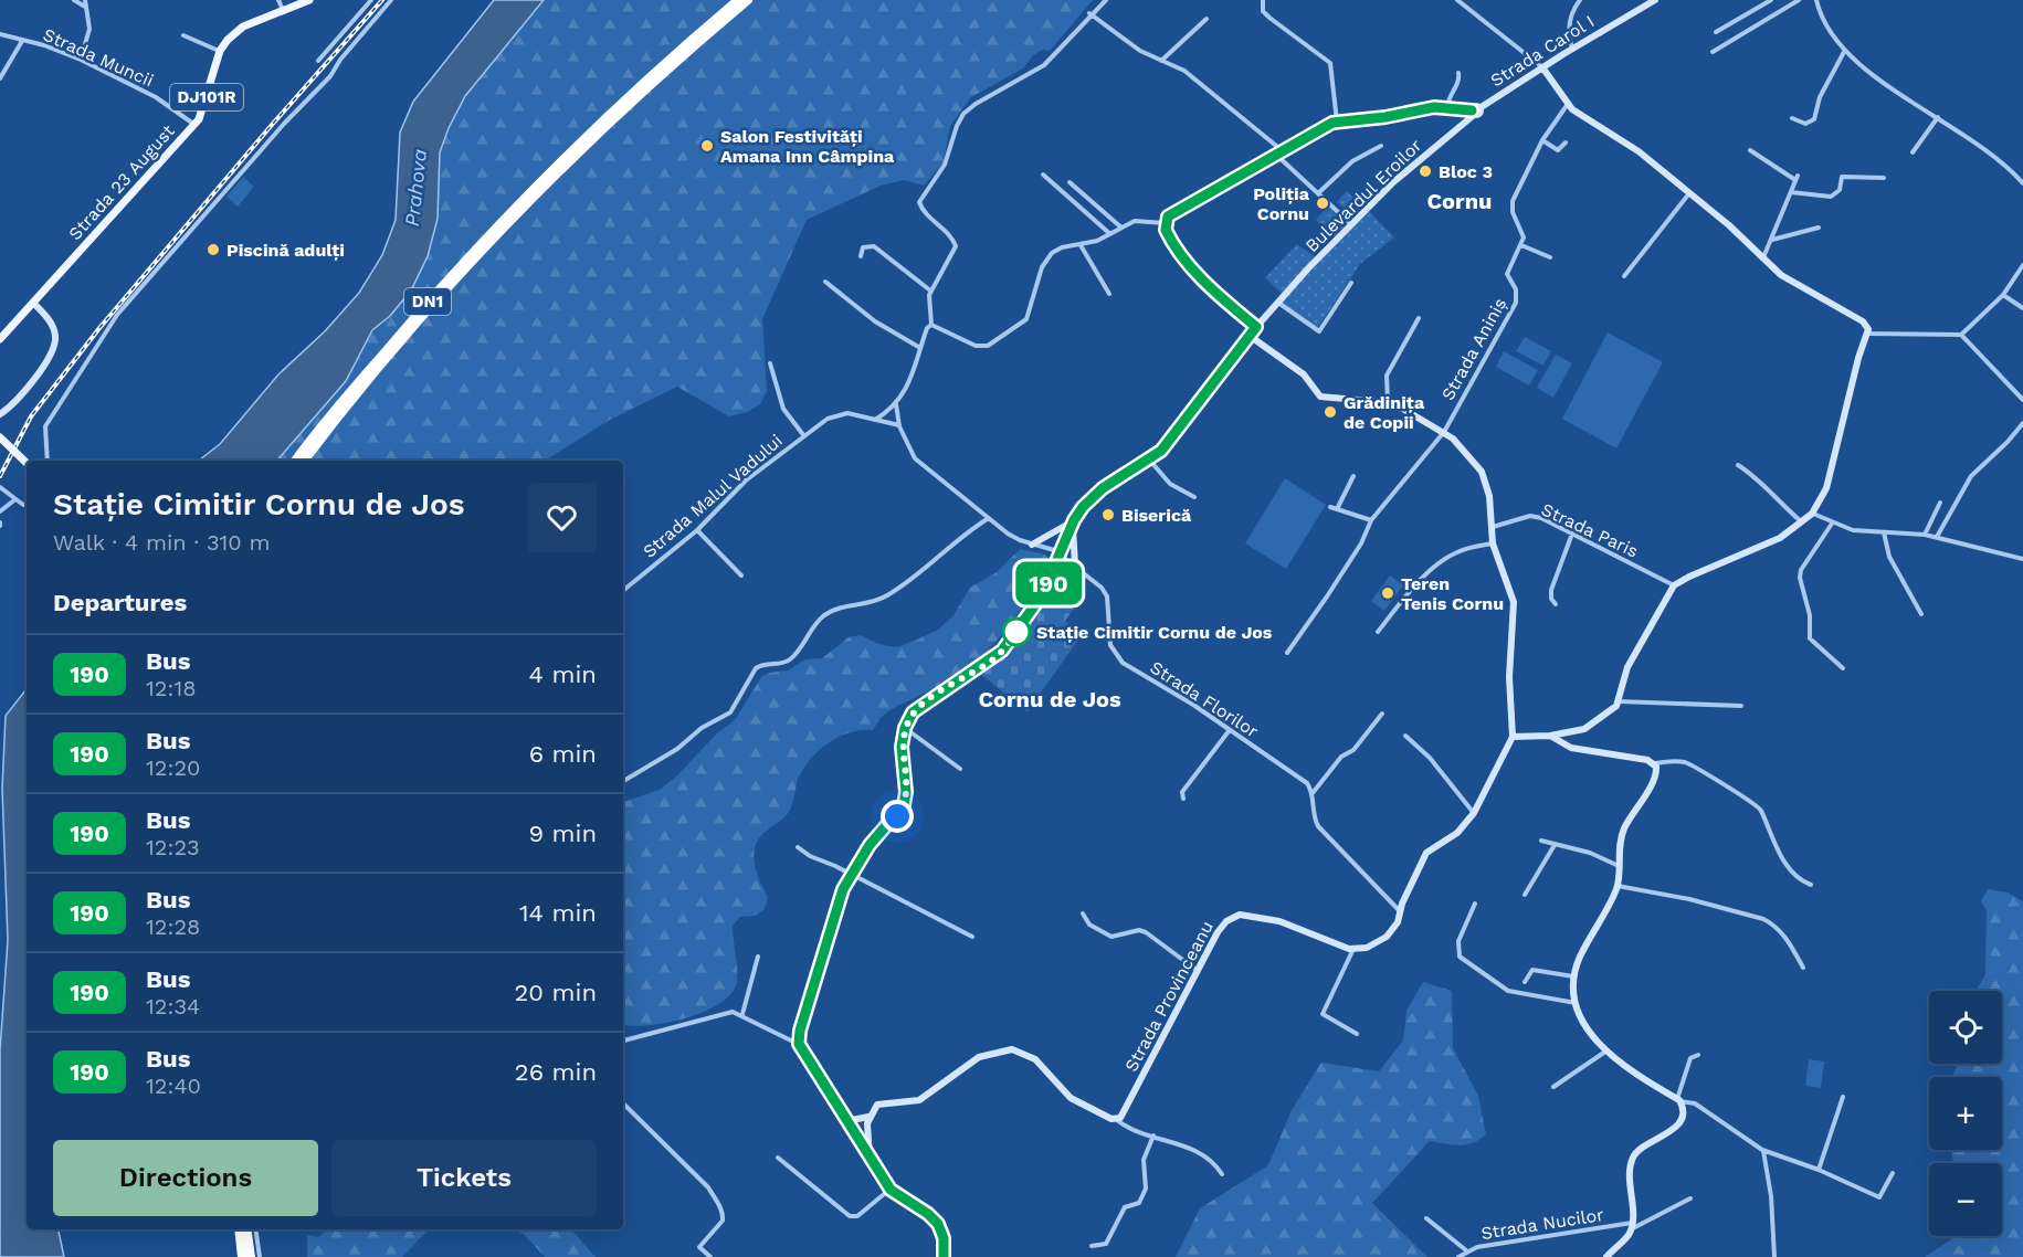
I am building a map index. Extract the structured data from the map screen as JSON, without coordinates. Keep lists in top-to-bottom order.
{
  "streets": {
    "highway": ["DN1"],
    "main road": ["DJ101R", "Strada 23 August"],
    "street": [
      "Strada Carol I",
      "Strada Muncii",
      "Bulevardul Eroilor",
      "Strada Aniniș",
      "Strada Malul Vadului",
      "Strada Paris",
      "Strada Florilor",
      "Strada Provinceanu",
      "Strada Nucilor"
    ]
  },
  "crossings": [
    ["Strada Carol I", "Bulevardul Eroilor"],
    ["Strada Muncii", "Strada 23 August"]
  ],
  "districts": ["Cornu", "Cornu de Jos"],
  "water": ["Prahova"],
  "places": [
    "Salon Festivități Amana Inn Câmpina",
    "Bloc 3",
    "Poliția Cornu",
    "Piscină adulți",
    "Grădinița de Copii",
    "Biserică",
    "Teren Tenis Cornu",
    "Stație Cimitir Cornu de Jos"
  ],
  "lines": ["bus line 190"],
  "page": {
    "on_map": "190",
    "heading": [
      ["Stație Cimitir Cornu de Jos", "Walk · 4 min · 310 m"],
      "Departures"
    ],
    "list": [
      {
        "mark": "190",
        "name": "Bus",
        "note": "12:18",
        "value": "4 min"
      },
      {
        "mark": "190",
        "name": "Bus",
        "note": "12:20",
        "value": "6 min"
      },
      {
        "mark": "190",
        "name": "Bus",
        "note": "12:23",
        "value": "9 min"
      },
      {
        "mark": "190",
        "name": "Bus",
        "note": "12:28",
        "value": "14 min"
      },
      {
        "mark": "190",
        "name": "Bus",
        "note": "12:34",
        "value": "20 min"
      },
      {
        "mark": "190",
        "name": "Bus",
        "note": "12:40",
        "value": "26 min"
      }
    ],
    "map_buttons": ["+", "−"],
    "buttons": ["Directions", "Tickets"]
  }
}
